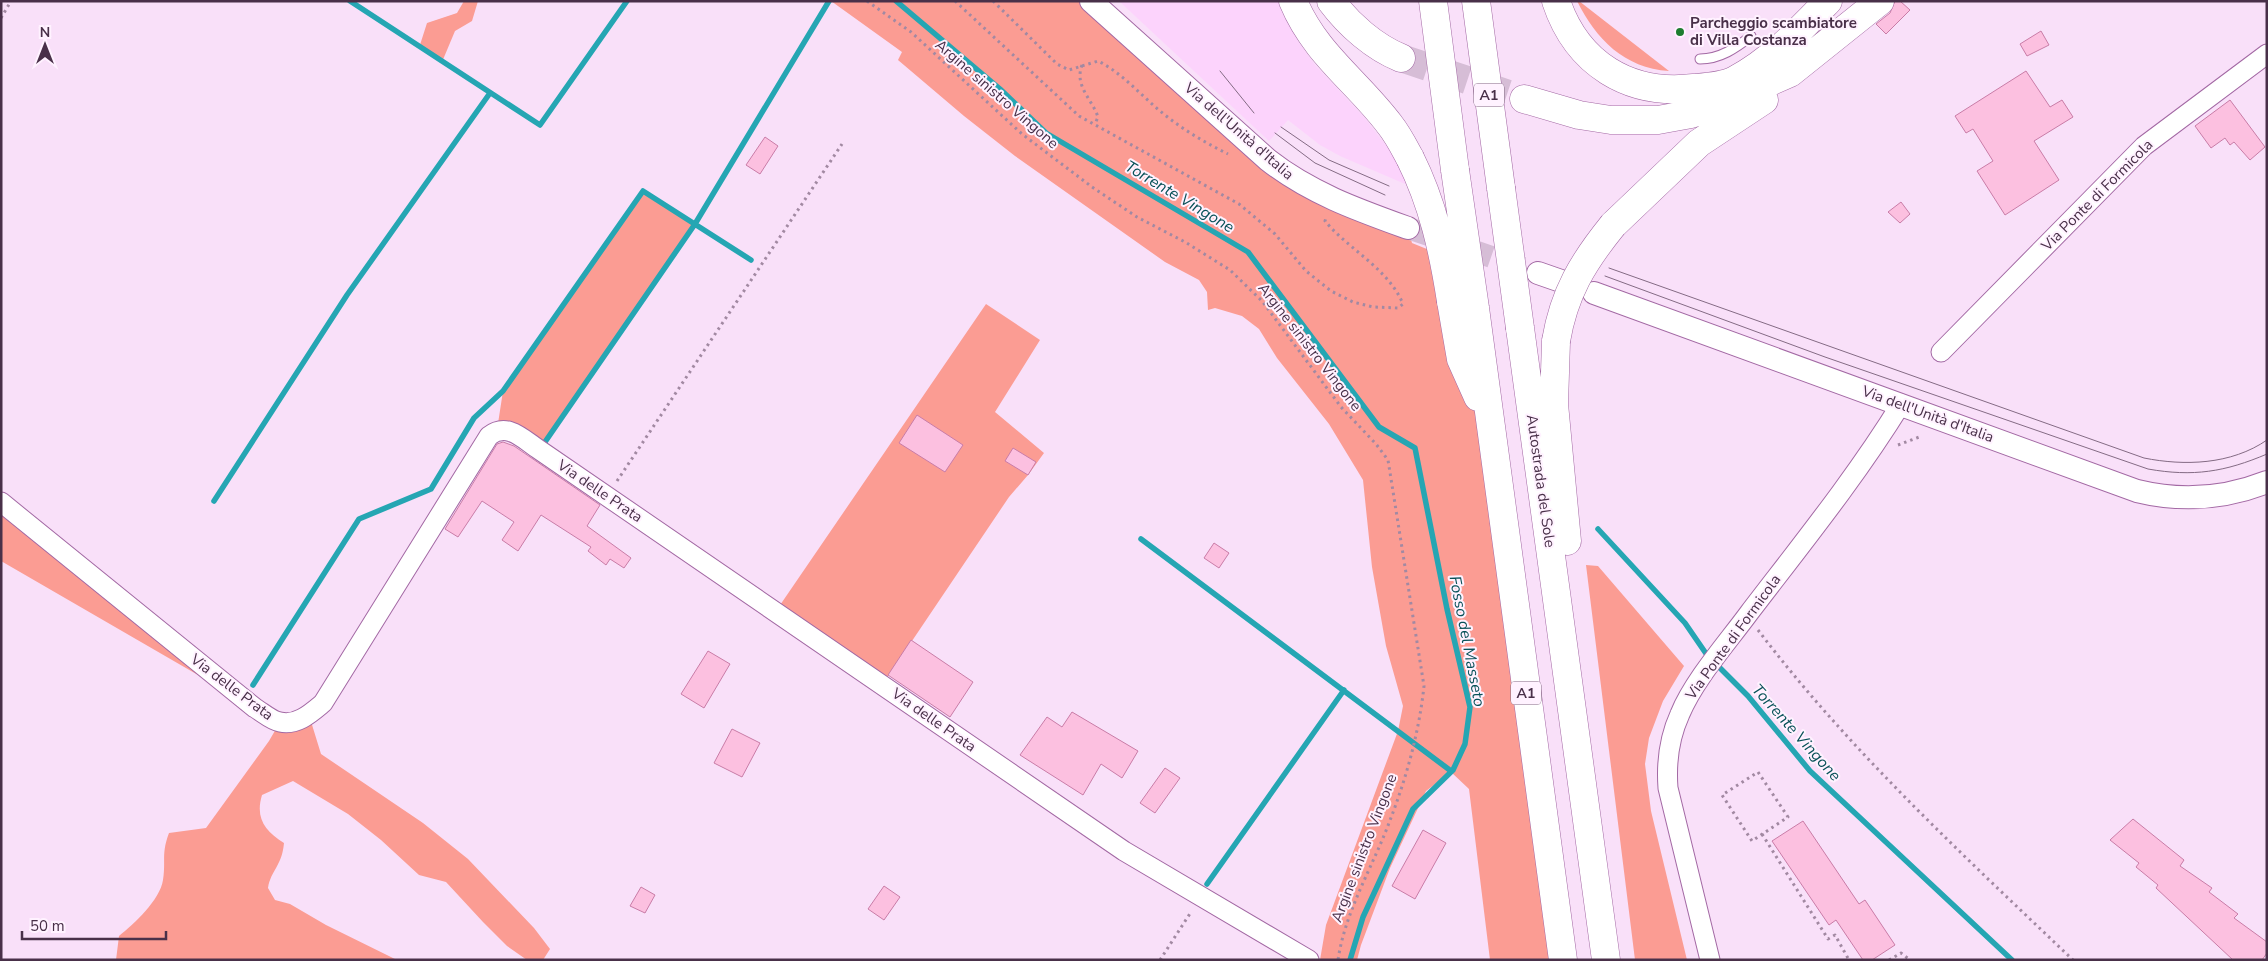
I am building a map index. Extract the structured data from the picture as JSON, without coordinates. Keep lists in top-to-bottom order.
{
  "streets": {
    "highway": ["A1", "Autostrada del Sole"],
    "street": ["Via dell'Unità d'Italia", "Via Ponte di Formicola", "Via delle Prata"],
    "path": ["Argine sinistro Vingone"]
  },
  "crossings": [
    ["Via dell'Unità d'Italia", "Via Ponte di Formicola"]
  ],
  "water": ["Torrente Vingone", "Fosso del Masseto"],
  "places": ["Parcheggio scambiatore di Villa Costanza"],
  "scale_bar": "50 m",
  "north": "top"
}
